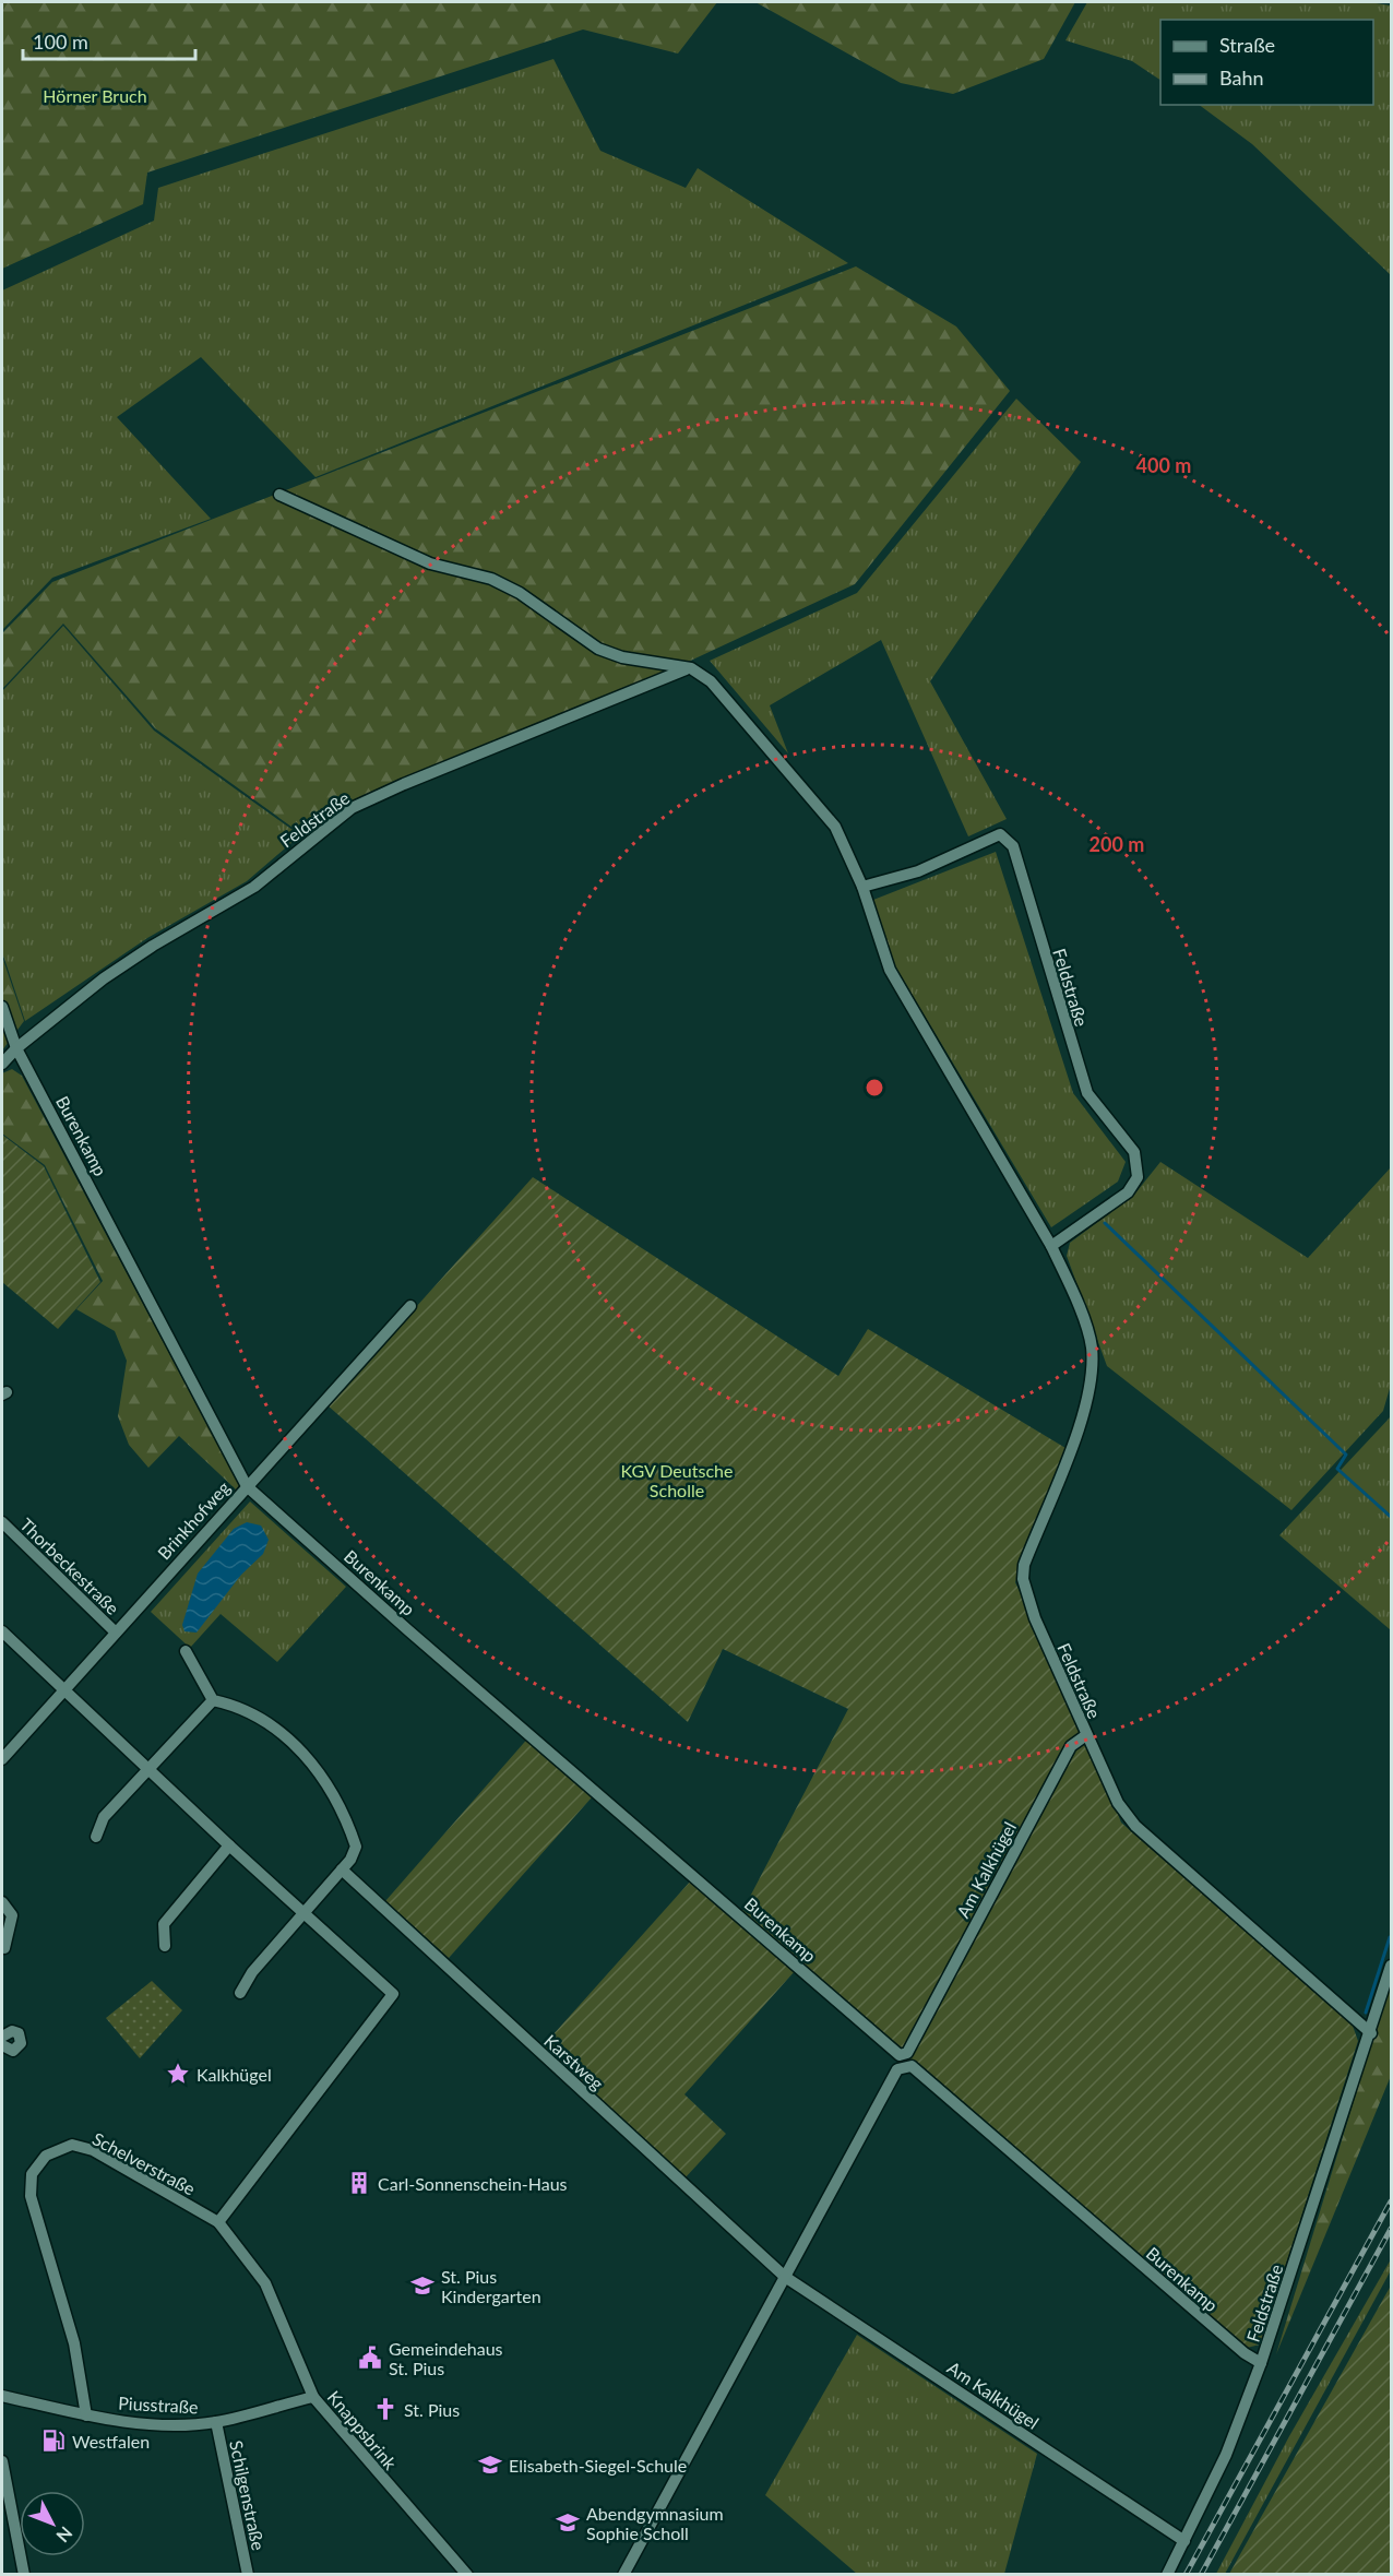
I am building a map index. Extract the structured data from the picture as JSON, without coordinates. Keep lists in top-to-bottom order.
{
  "streets": {
    "street": [
      "Feldstraße",
      "Burenkamp",
      "Brinkhofweg",
      "Thorbeckestraße",
      "Am Kalkhügel",
      "Karstweg",
      "Schelverstraße",
      "Piusstraße",
      "Knappsbrink",
      "Schilgenstraße"
    ]
  },
  "crossings": [
    ["Feldstraße", "Burenkamp"],
    ["Feldstraße", "Am Kalkhügel"],
    ["Burenkamp", "Brinkhofweg"],
    ["Burenkamp", "Am Kalkhügel"],
    ["Brinkhofweg", "Thorbeckestraße"],
    ["Am Kalkhügel", "Karstweg"],
    ["Schelverstraße", "Piusstraße"],
    ["Schelverstraße", "Knappsbrink"],
    ["Piusstraße", "Knappsbrink"],
    ["Piusstraße", "Schilgenstraße"]
  ],
  "parks": ["Hörner Bruch", "KGV Deutsche Scholle"],
  "places": {
    "place": ["Kalkhügel"],
    "building": ["Carl-Sonnenschein-Haus"],
    "school or university": ["St. Pius Kindergarten", "Elisabeth-Siegel-Schule", "Abendgymnasium Sophie Scholl"],
    "public building": ["Gemeindehaus St. Pius"],
    "church": ["St. Pius"],
    "fuel station": ["Westfalen"]
  },
  "legend": ["Straße", "Bahn"],
  "scale_bar": "100 m",
  "north": "bottom right",
  "rings": ["400 m", "200 m"]
}
